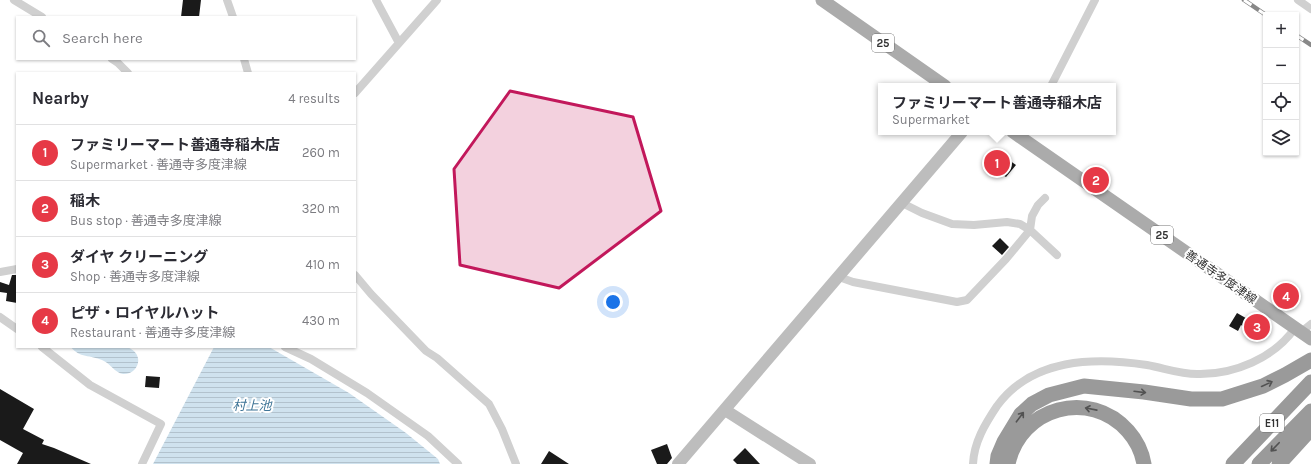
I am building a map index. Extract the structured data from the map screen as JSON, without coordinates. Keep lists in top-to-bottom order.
{
  "streets": {
    "highway": ["E11"],
    "main road": ["25", "善通寺多度津線"]
  },
  "water": ["村上池"],
  "page": {
    "map_buttons": ["+", "−"],
    "search": "Search here",
    "heading": ["Nearby", "4 results"],
    "popup": ["ファミリーマート善通寺稲木店", "Supermarket"],
    "list": [
      {
        "mark": "1",
        "name": "ファミリーマート善通寺稲木店",
        "note": "Supermarket · 善通寺多度津線",
        "value": "260 m"
      },
      {
        "mark": "2",
        "name": "稲木",
        "note": "Bus stop · 善通寺多度津線",
        "value": "320 m"
      },
      {
        "mark": "3",
        "name": "ダイヤ クリーニング",
        "note": "Shop · 善通寺多度津線",
        "value": "410 m"
      },
      {
        "mark": "4",
        "name": "ピザ・ロイヤルハット",
        "note": "Restaurant · 善通寺多度津線",
        "value": "430 m"
      }
    ],
    "pins": [
      "1",
      "2",
      "4",
      "3"
    ]
  }
}
